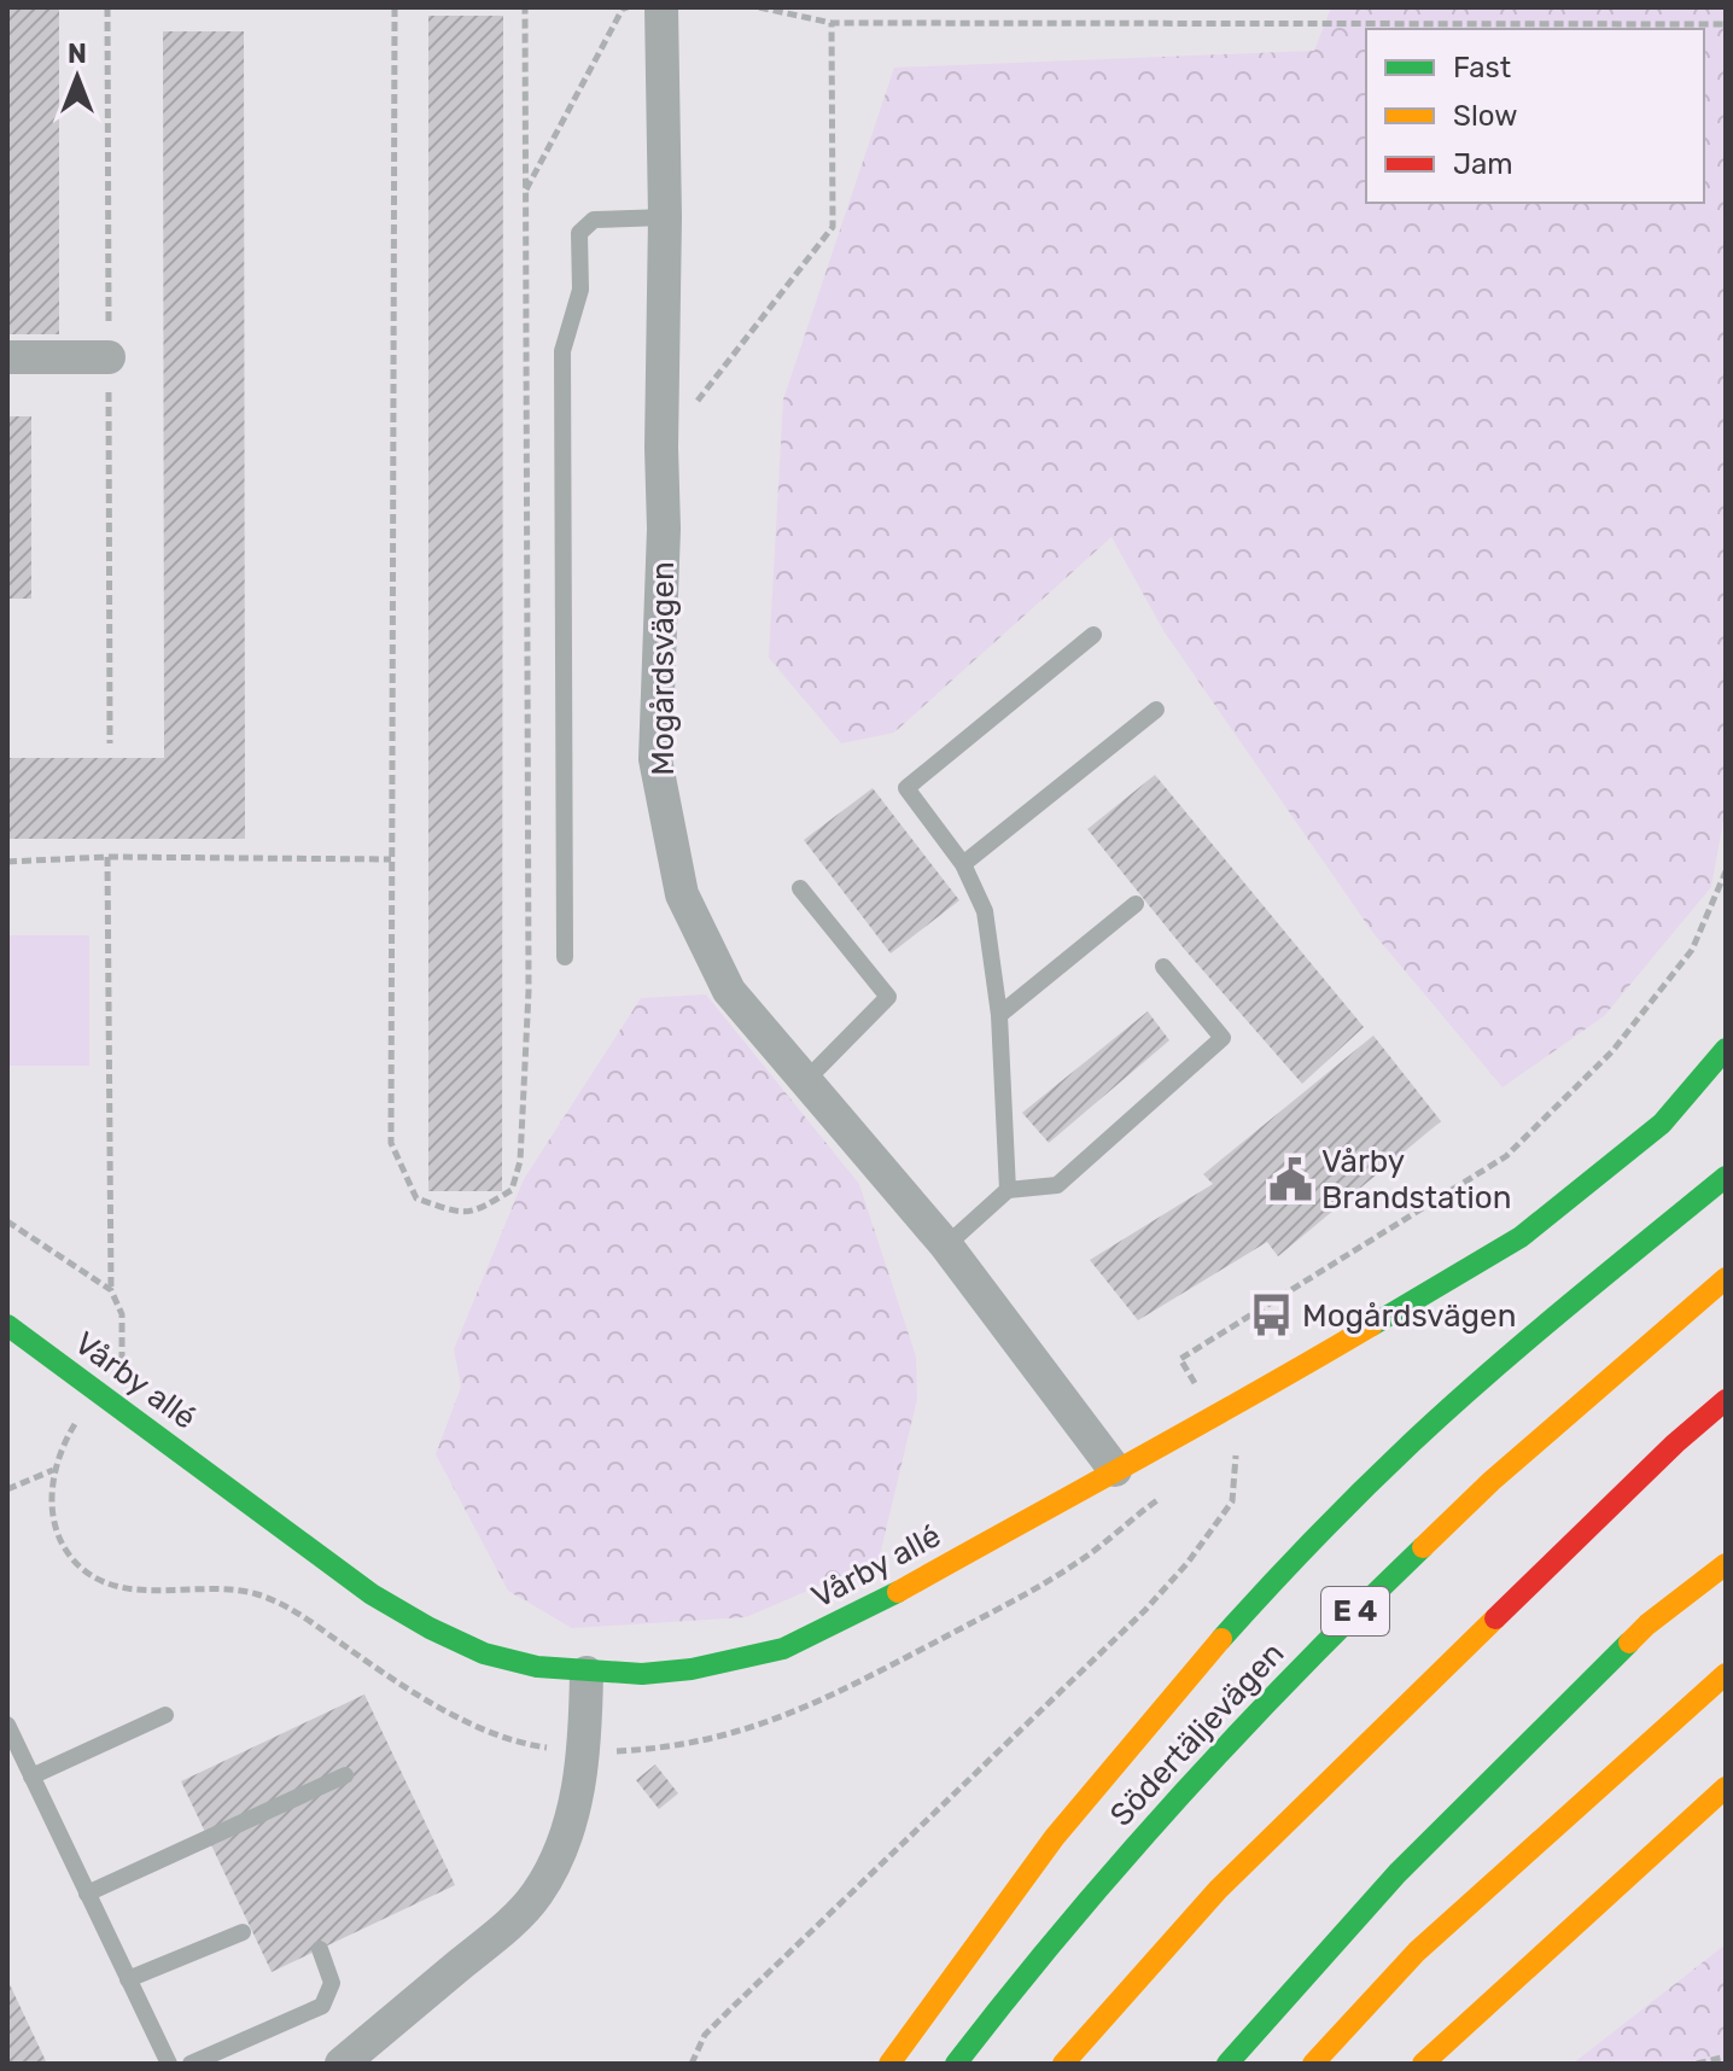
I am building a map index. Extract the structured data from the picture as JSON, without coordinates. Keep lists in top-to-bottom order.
{
  "streets": {
    "main road": ["Vårby allé", "E 4", "Södertäljevägen"],
    "street": ["Mogårdsvägen"]
  },
  "crossings": [
    ["Mogårdsvägen", "Vårby allé"]
  ],
  "places": {
    "public building": ["Vårby Brandstation"],
    "bus stop": ["Mogårdsvägen"]
  },
  "legend": ["Fast", "Slow", "Jam"],
  "north": "top"
}
